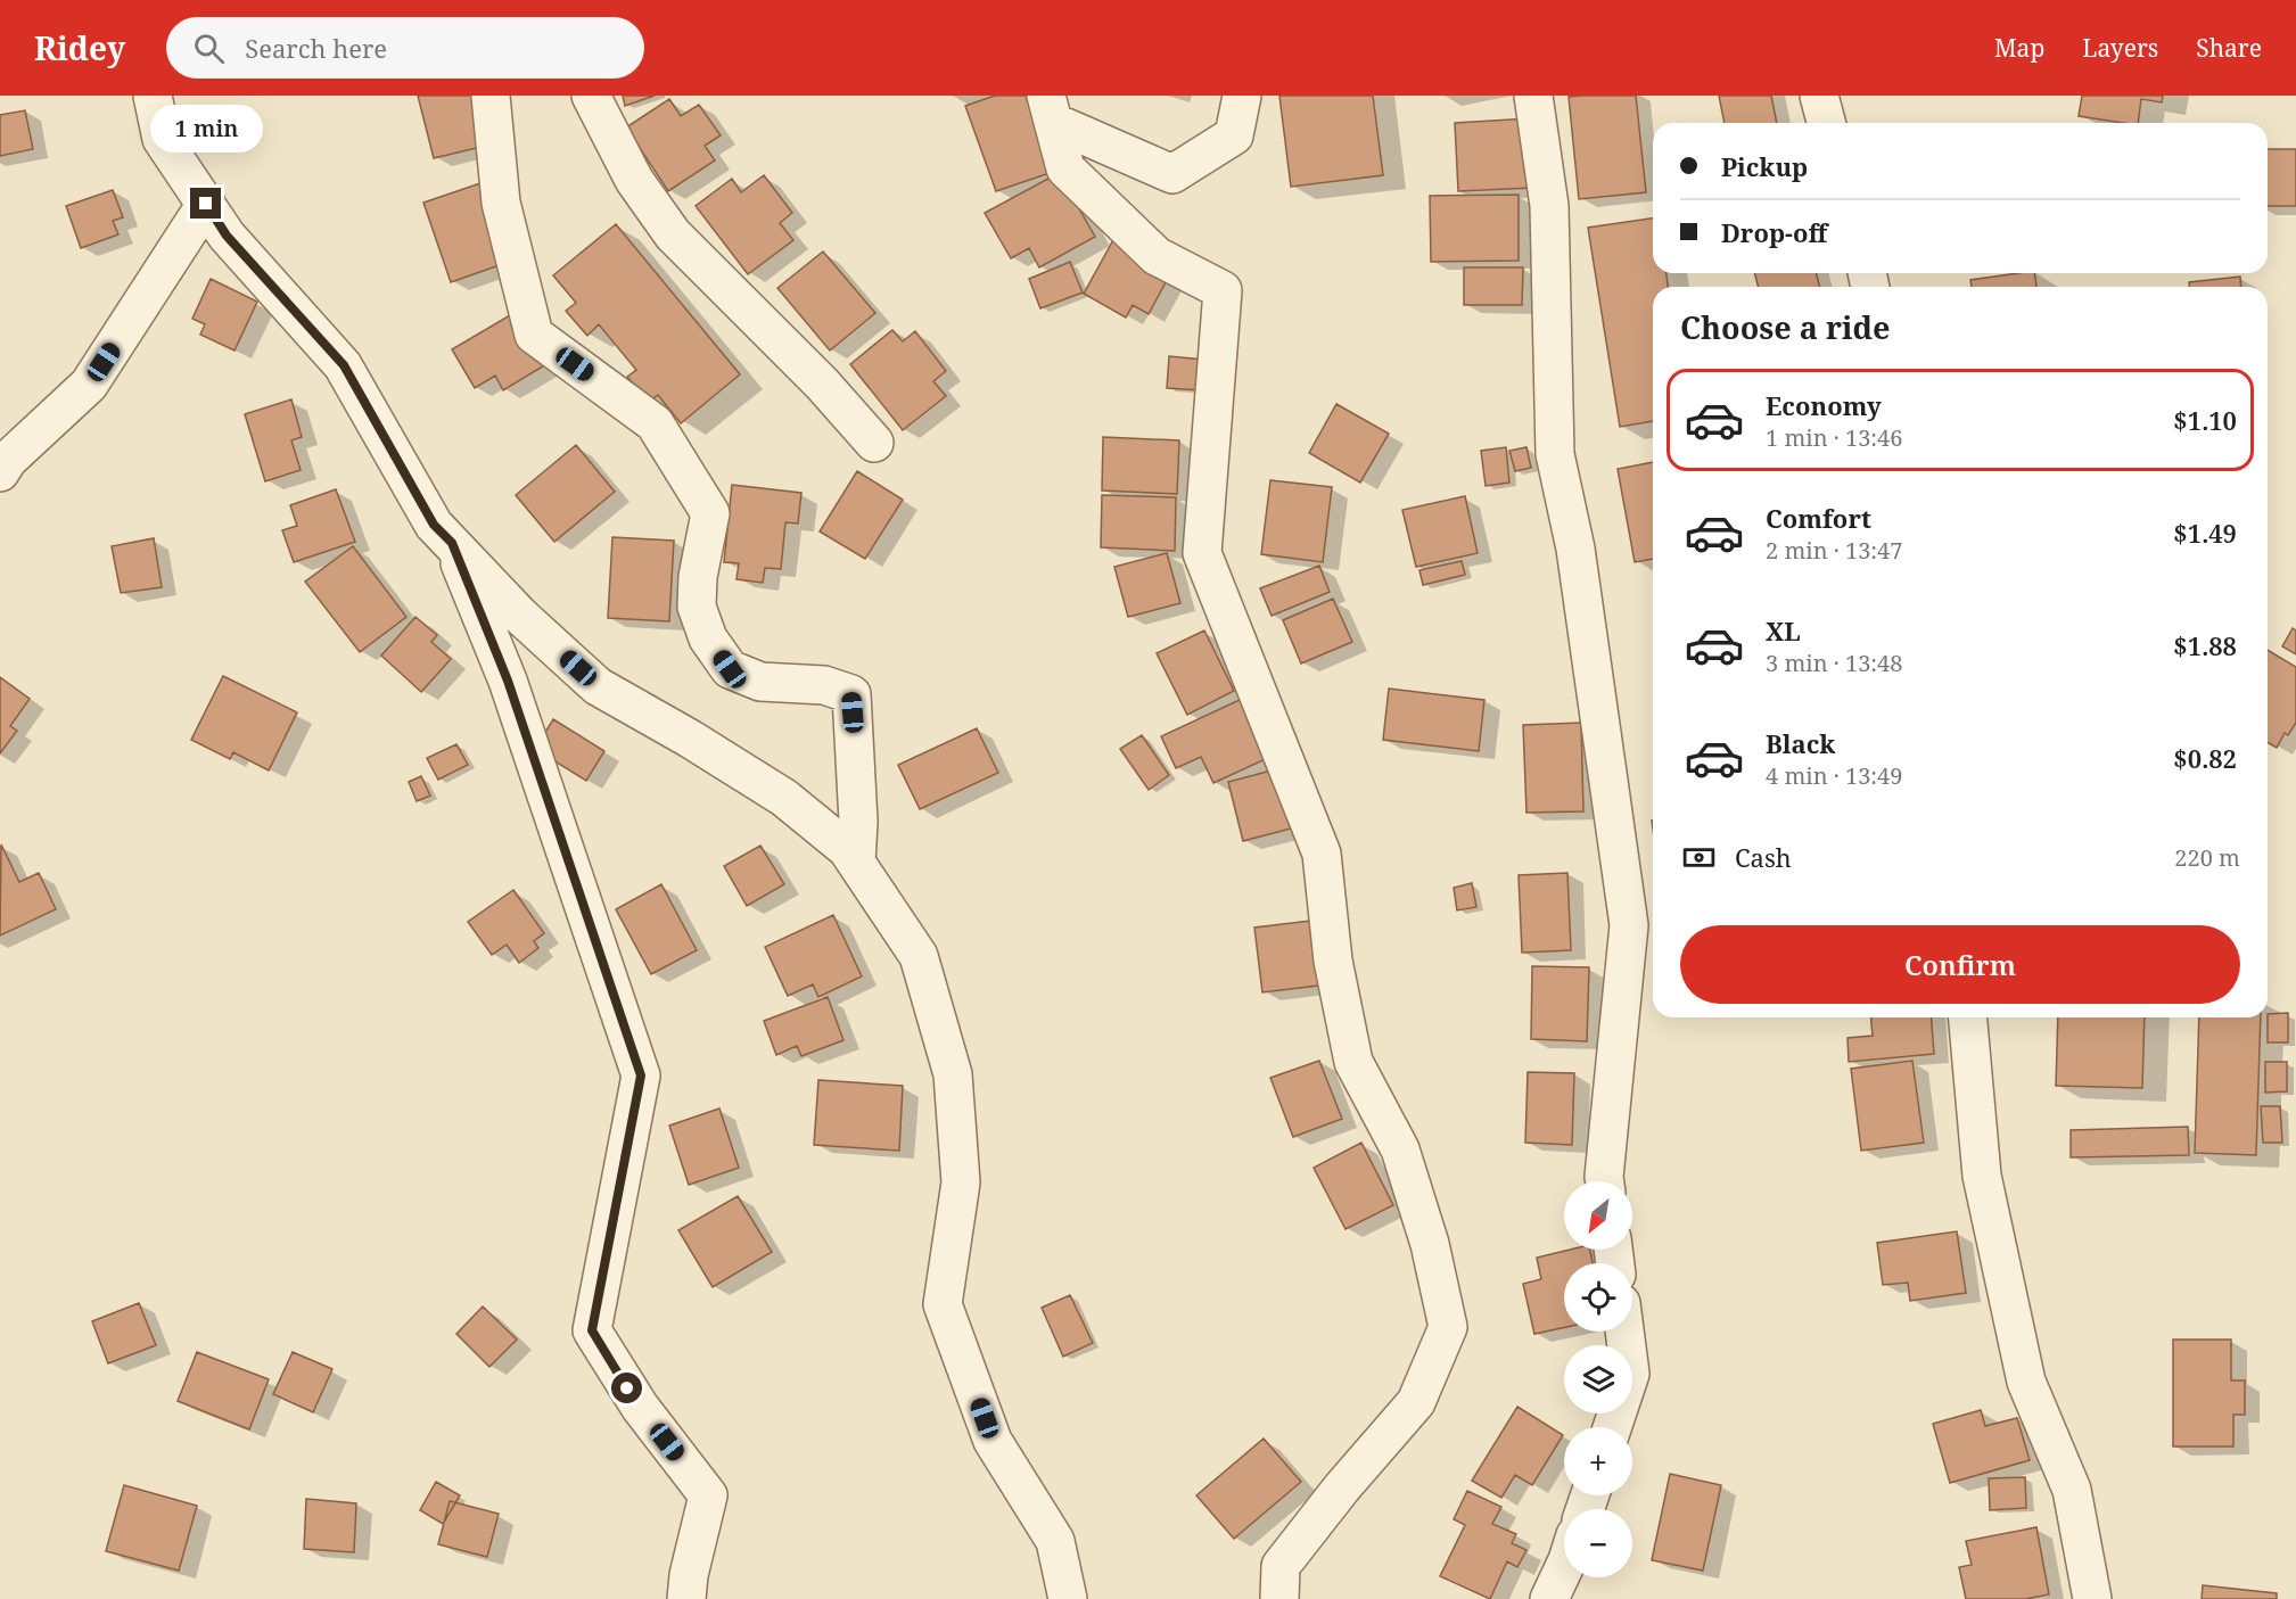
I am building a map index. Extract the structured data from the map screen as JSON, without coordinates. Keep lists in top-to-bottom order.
{
  "north": "bottom left",
  "page": {
    "header": "Ridey",
    "search": "Search here",
    "nav": ["Map", "Layers", "Share"],
    "bubble": "1 min",
    "banner": ["Pickup", "Drop-off"],
    "heading": "Choose a ride",
    "list": [
      {
        "name": "Economy",
        "note": "1 min · 13:46",
        "value": "$1.10"
      },
      {
        "name": "Comfort",
        "note": "2 min · 13:47",
        "value": "$1.49"
      },
      {
        "name": "XL",
        "note": "3 min · 13:48",
        "value": "$1.88"
      },
      {
        "name": "Black",
        "note": "4 min · 13:49",
        "value": "$0.82"
      }
    ],
    "pay": ["Cash", "220 m"],
    "buttons": "Confirm",
    "map_buttons": ["+", "−"]
  }
}
